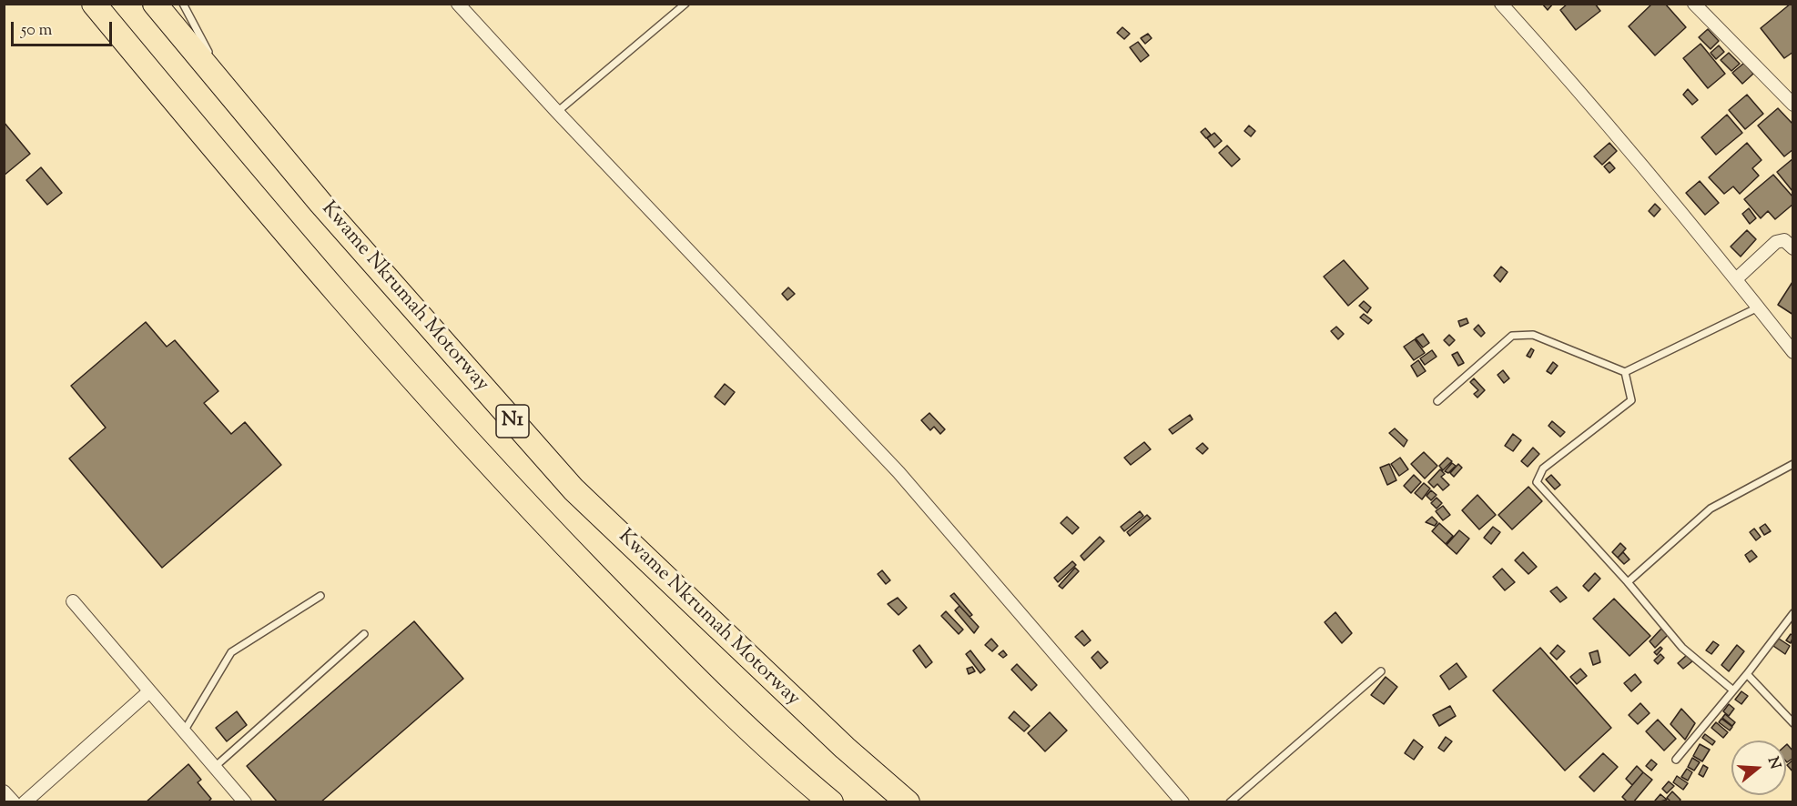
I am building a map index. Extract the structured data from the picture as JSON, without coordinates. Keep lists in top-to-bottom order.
{
  "streets": {
    "highway": ["Kwame Nkrumah Motorway", "N1"]
  },
  "scale_bar": "50 m",
  "north": "right"
}
